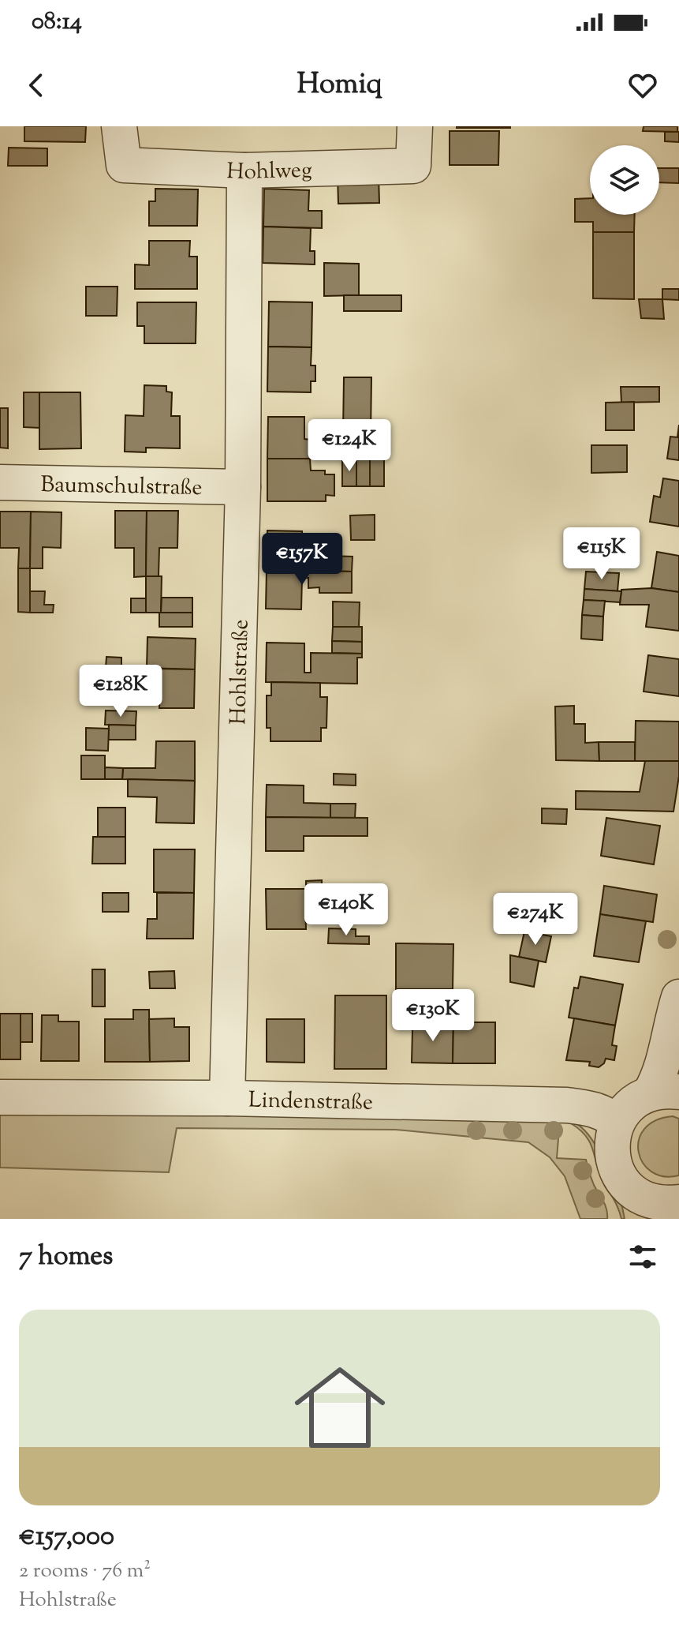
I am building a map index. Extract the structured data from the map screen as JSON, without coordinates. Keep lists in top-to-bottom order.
{
  "streets": {
    "street": [
      "Hohlweg",
      "Baumschulstraße",
      "Hohlstraße",
      "Lindenstraße"
    ]
  },
  "crossings": [
    ["Hohlweg", "Hohlstraße"],
    ["Baumschulstraße", "Hohlstraße"],
    ["Hohlstraße", "Lindenstraße"]
  ],
  "page": {
    "status": "08:14",
    "header": "Homiq",
    "price": [
      "€124K",
      "€115K",
      "€157K",
      "€128K",
      "€140K",
      "€274K",
      "€130K"
    ],
    "heading": "7 homes",
    "list": [
      {
        "name": "€157,000",
        "note": "2 rooms · 76 m² · Hohlstraße"
      }
    ]
  }
}
